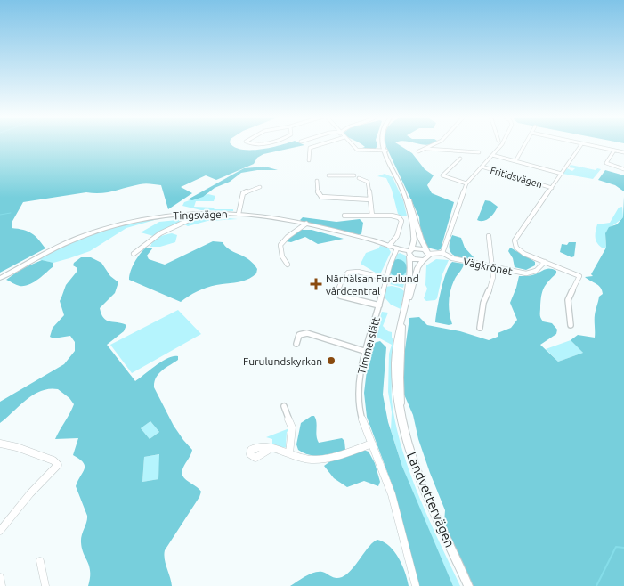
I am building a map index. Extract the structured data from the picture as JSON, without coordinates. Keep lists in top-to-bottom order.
{
  "streets": {
    "street": [
      "Fritidsvägen",
      "Tingsvägen",
      "Vägkrönet",
      "Timmerslätt",
      "Landvettervägen"
    ]
  },
  "crossings": [
    ["Tingsvägen", "Timmerslätt"],
    ["Tingsvägen", "Landvettervägen"],
    ["Vägkrönet", "Landvettervägen"]
  ],
  "places": {
    "health": ["Närhälsan Furulund vårdcentral"],
    "other": ["Furulundskyrkan"]
  }
}
